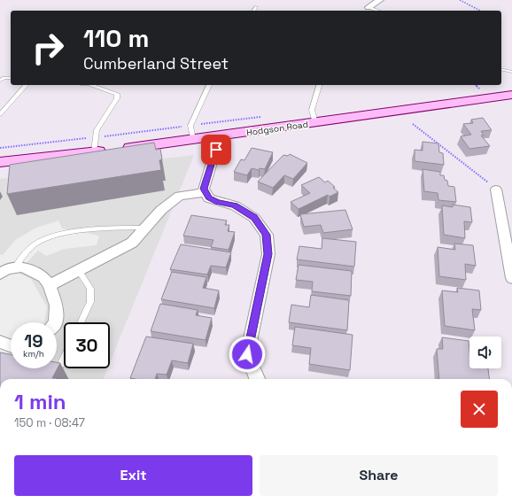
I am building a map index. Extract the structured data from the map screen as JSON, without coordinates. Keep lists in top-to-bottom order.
{
  "streets": {
    "main road": ["Hodgson Road"]
  },
  "page": {
    "turn": ["110 m", "Cumberland Street"],
    "speed": "19 km/h",
    "limit": "30",
    "heading": ["1 min", "150 m · 08:47"],
    "buttons": ["Exit", "Share"]
  }
}
